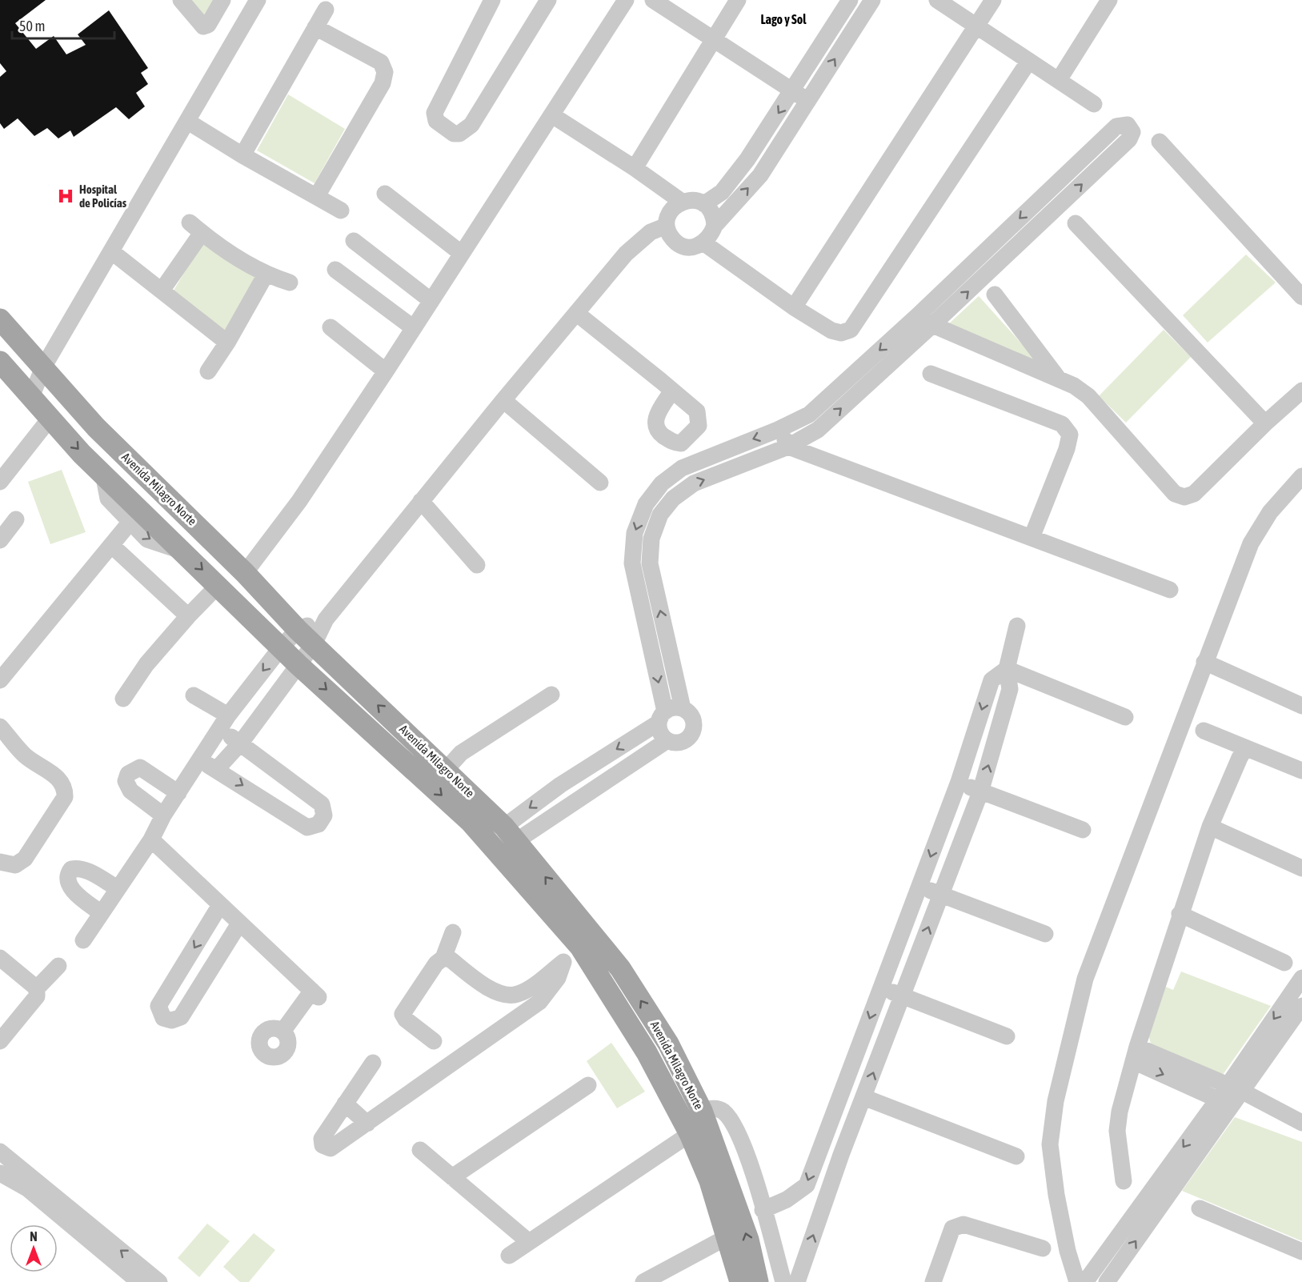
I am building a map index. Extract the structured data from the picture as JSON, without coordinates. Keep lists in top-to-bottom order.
{
  "streets": {
    "main road": ["Avenida Milagro Norte"]
  },
  "districts": ["Lago y Sol"],
  "places": {
    "hospital": ["Hospital de Policías"]
  },
  "scale_bar": "50 m",
  "north": "top"
}
